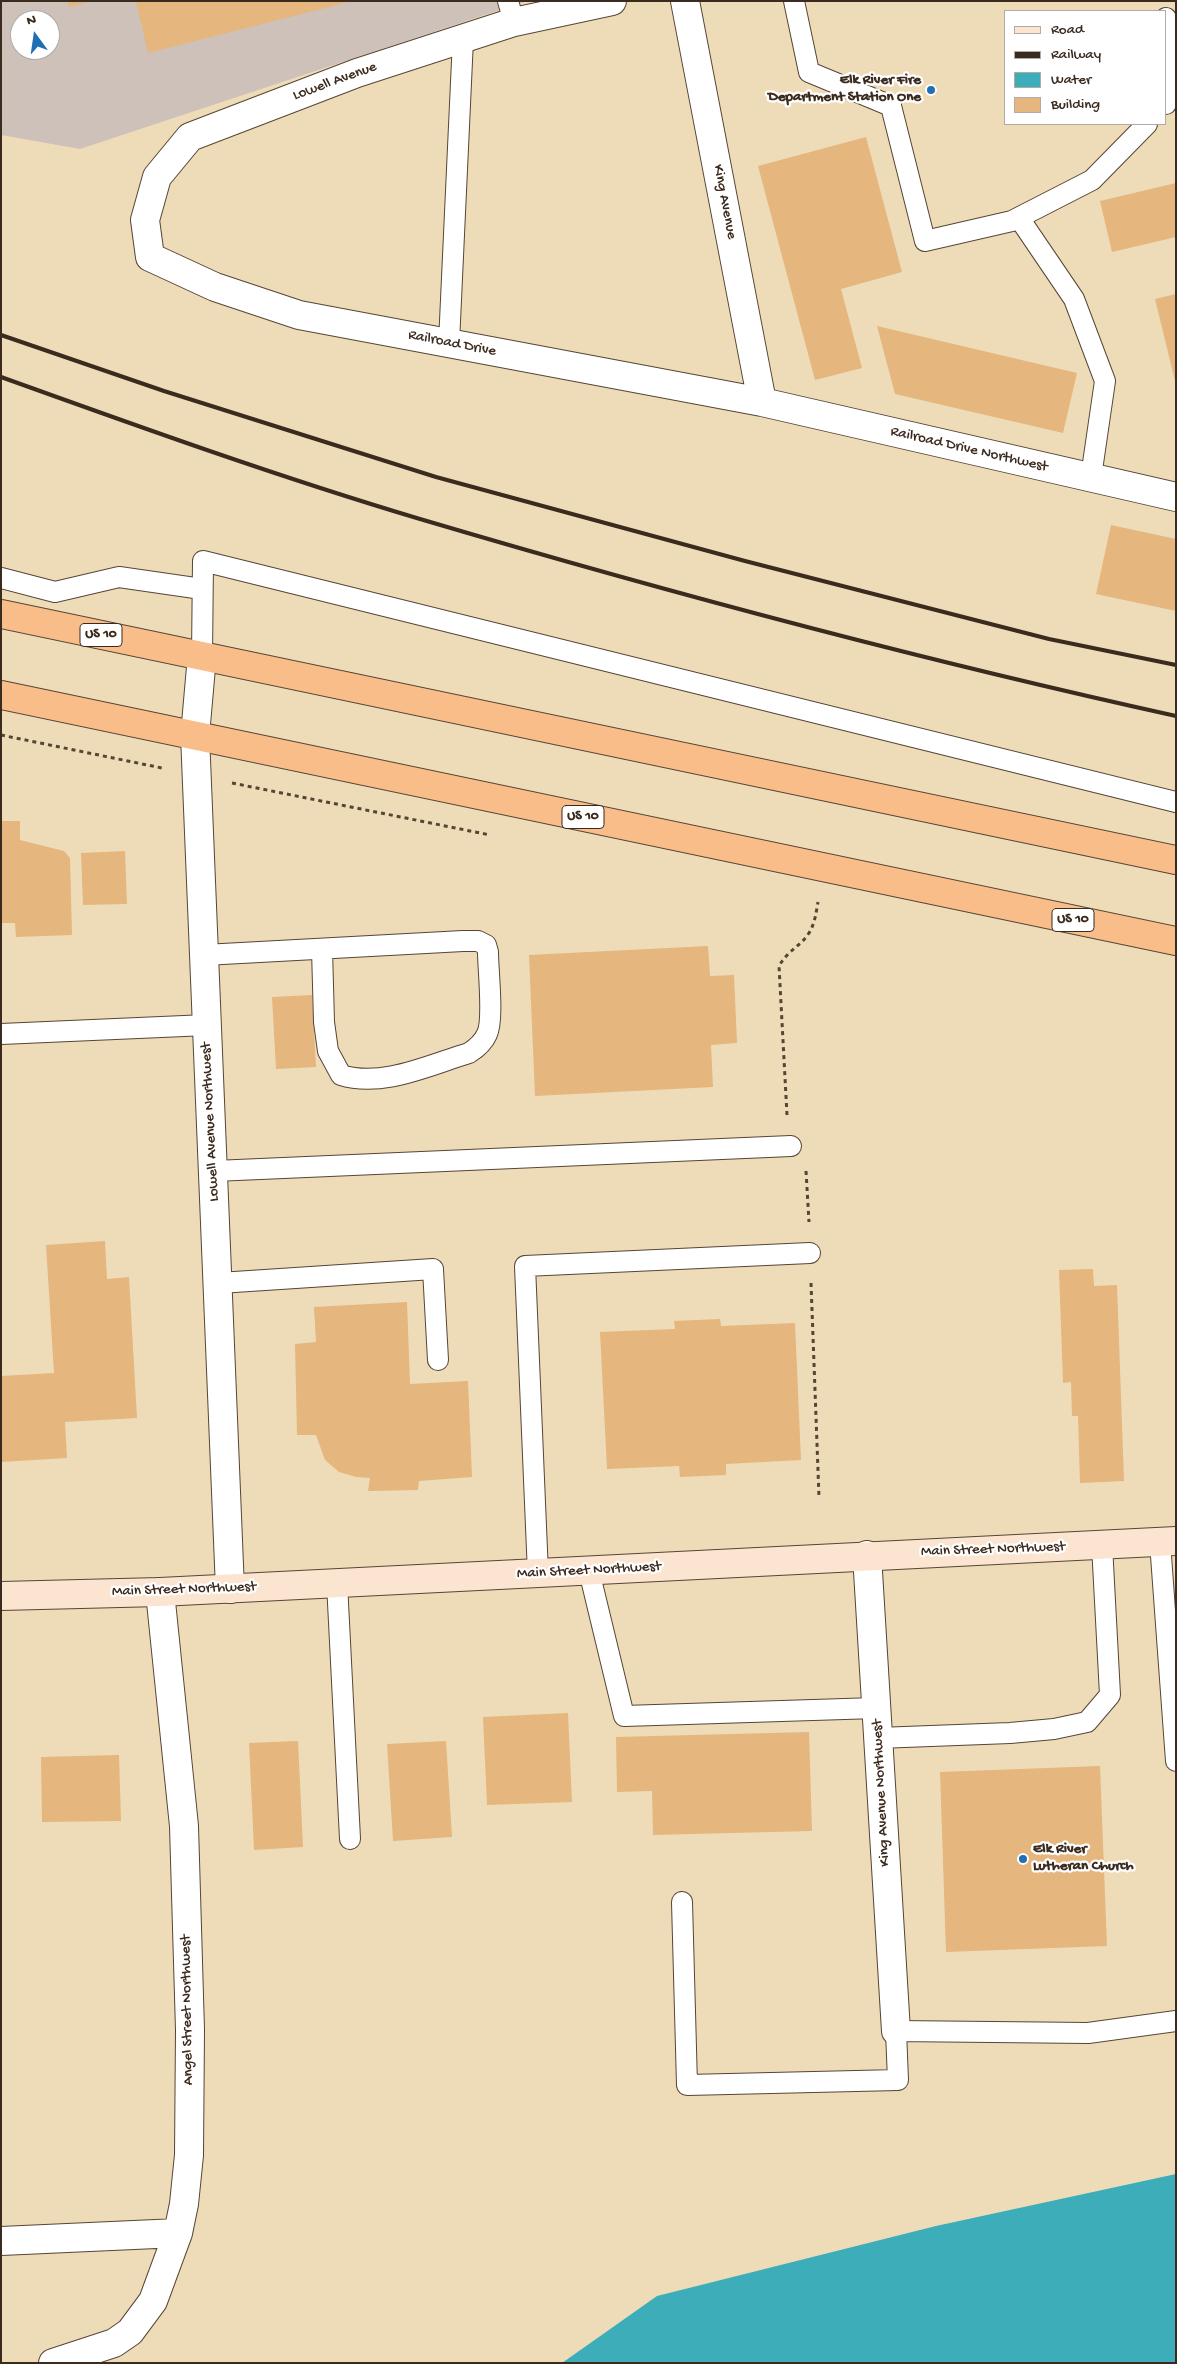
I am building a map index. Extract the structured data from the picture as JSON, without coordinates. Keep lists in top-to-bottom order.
{
  "streets": {
    "highway": ["US 10"],
    "street": [
      "Lowell Avenue",
      "King Avenue",
      "Railroad Drive",
      "Railroad Drive Northwest",
      "Lowell Avenue Northwest",
      "Main Street Northwest",
      "King Avenue Northwest",
      "Angel Street Northwest"
    ]
  },
  "crossings": [
    ["Lowell Avenue", "Railroad Drive"],
    ["King Avenue", "Railroad Drive"],
    ["King Avenue", "Railroad Drive Northwest"],
    ["Railroad Drive", "Railroad Drive Northwest"],
    ["US 10", "Lowell Avenue Northwest"],
    ["Lowell Avenue Northwest", "Main Street Northwest"],
    ["Main Street Northwest", "King Avenue Northwest"],
    ["Main Street Northwest", "Angel Street Northwest"]
  ],
  "places": ["Elk River Fire Department Station One", "Elk River Lutheran Church"],
  "legend": [
    "Road",
    "Railway",
    "Water",
    "Building"
  ],
  "north": "top"
}
